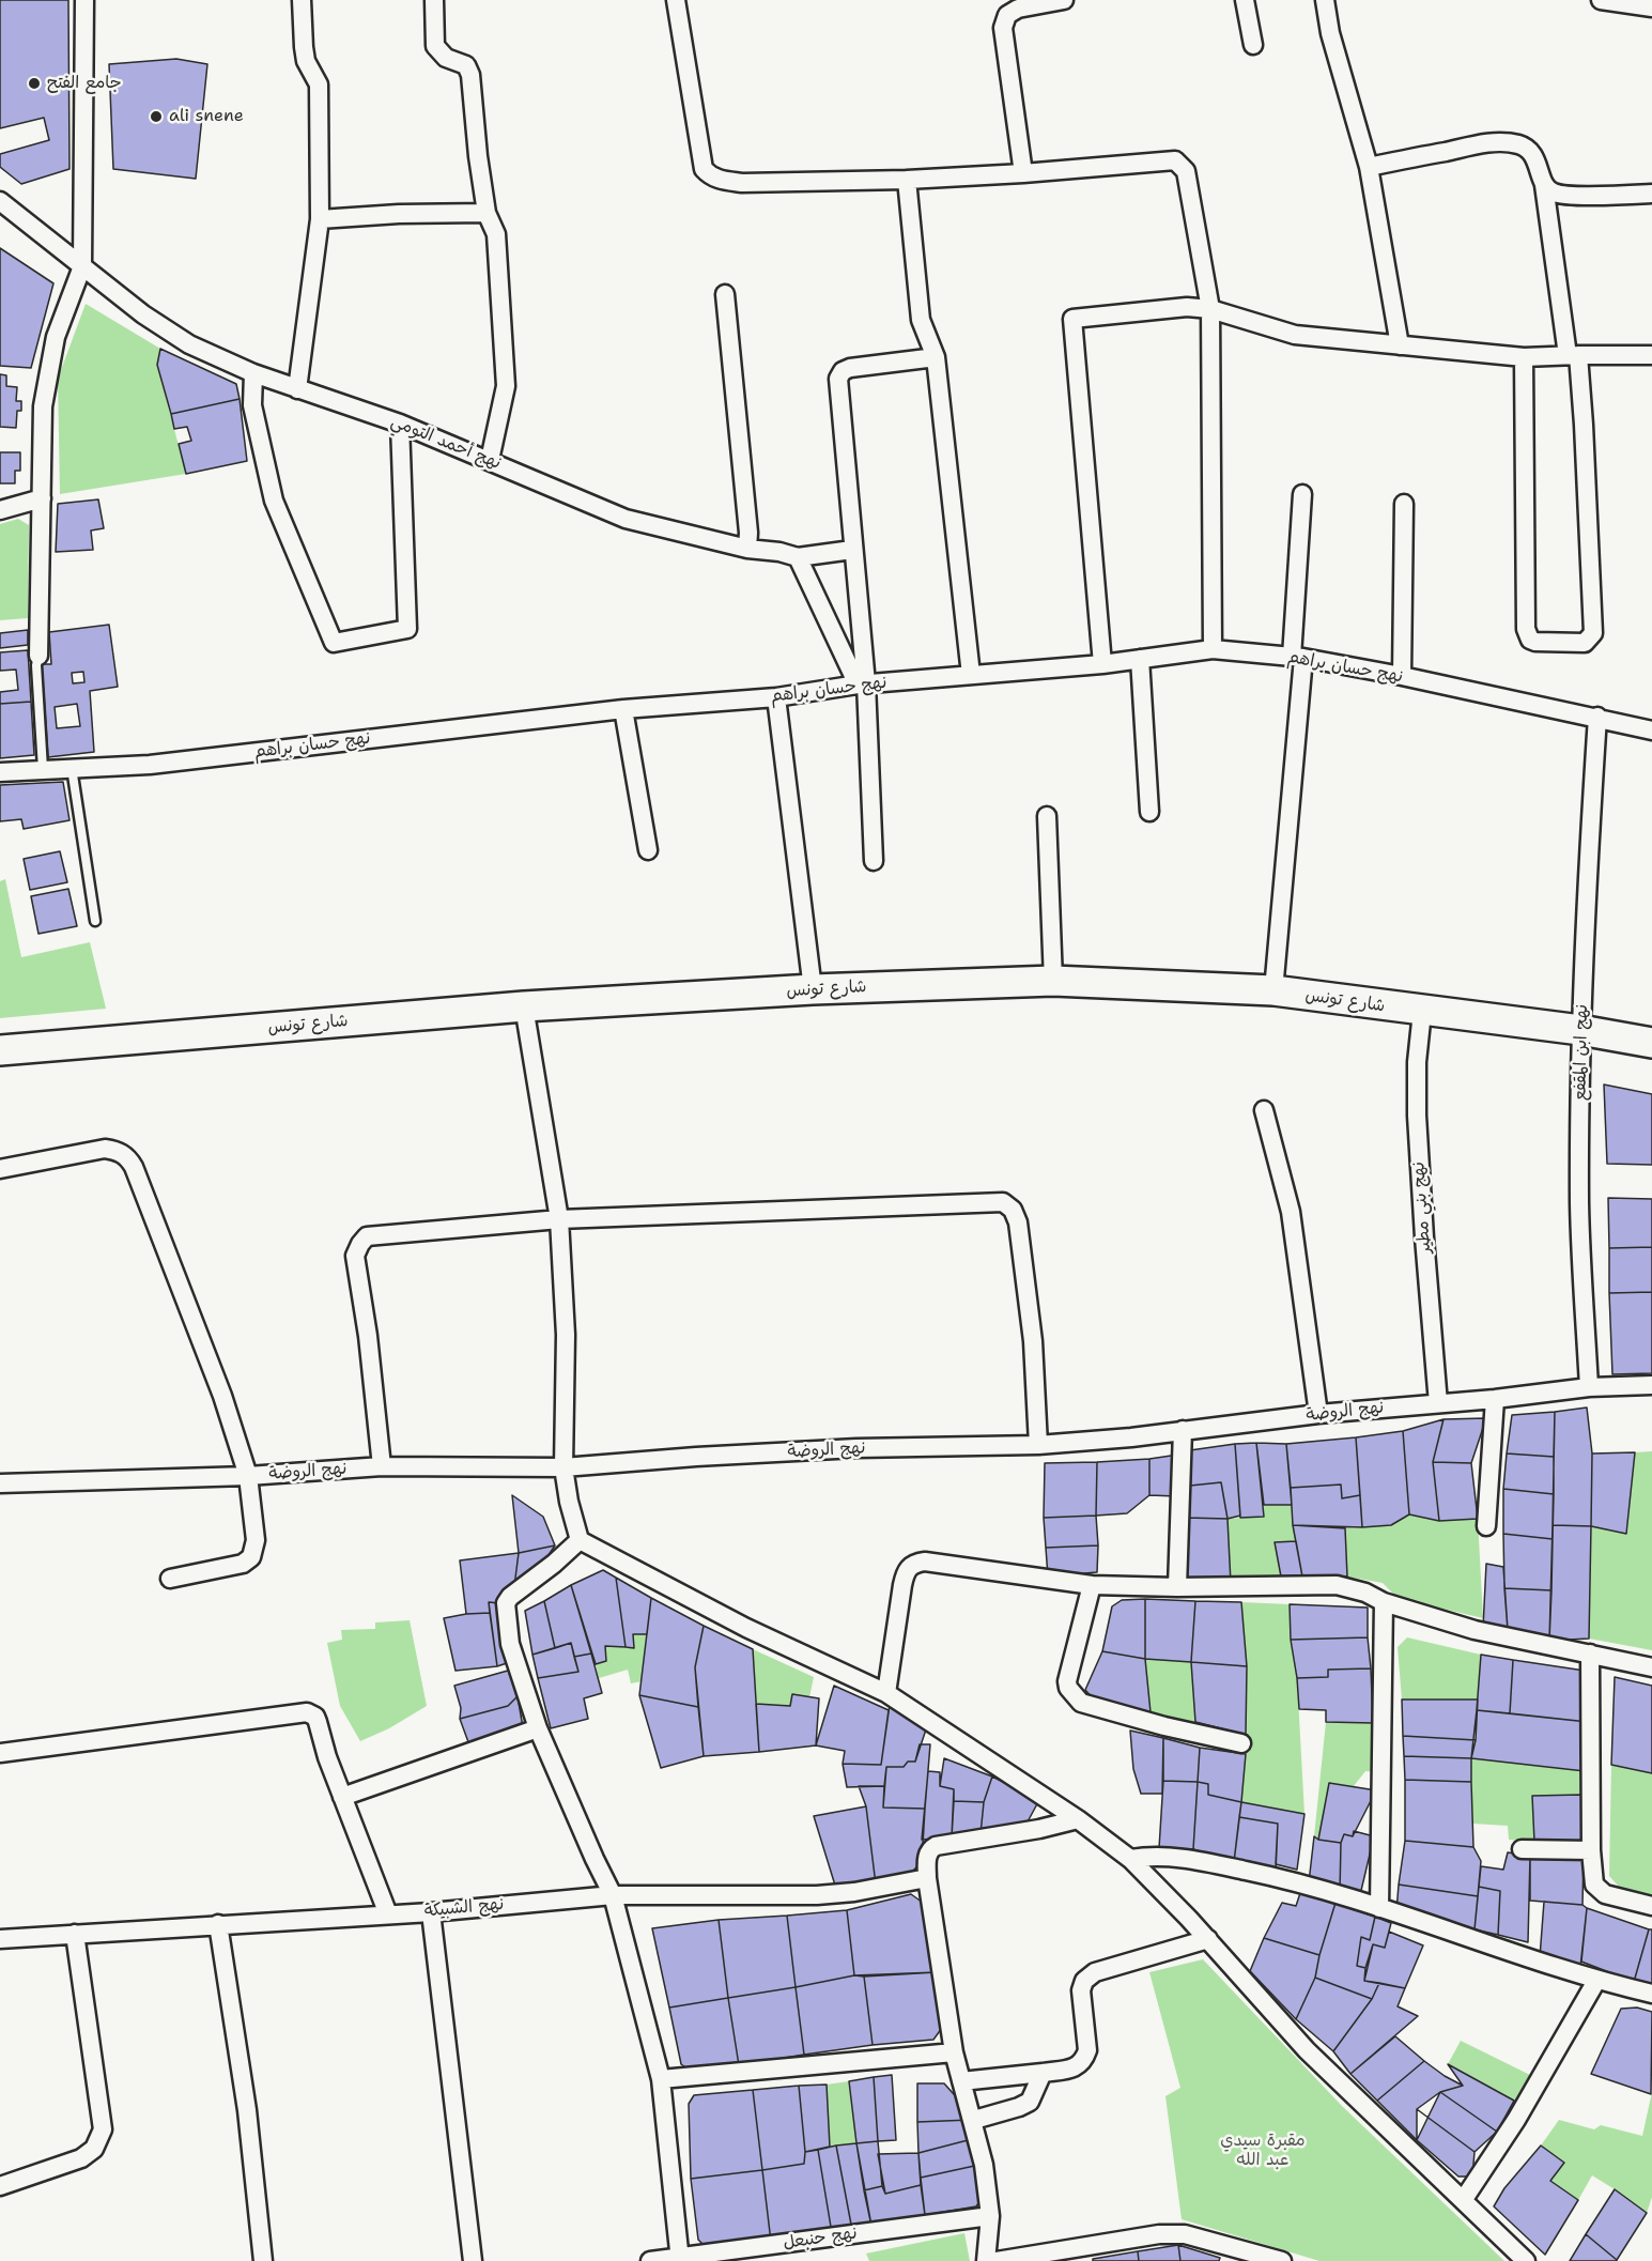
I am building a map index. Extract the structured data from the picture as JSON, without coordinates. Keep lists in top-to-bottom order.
{
  "streets": {
    "main road": ["شارع تونس"],
    "street": [
      "نهج أحمد التومي",
      "نهج حسان براهم",
      "نهج ابن المقفع",
      "نهج بني مطير",
      "نهج الروضة",
      "نهج الشبيكة",
      "نهج حنبعل"
    ]
  },
  "crossings": [
    ["نهج حسان براهم", "نهج ابن المقفع"],
    ["شارع تونس", "نهج ابن المقفع"],
    ["شارع تونس", "نهج بني مطير"],
    ["نهج ابن المقفع", "نهج الروضة"],
    ["نهج بني مطير", "نهج الروضة"]
  ],
  "parks": ["مقبرة سيدي عبد الله"],
  "places": ["جامع الفتح", "ali snene"]
}
